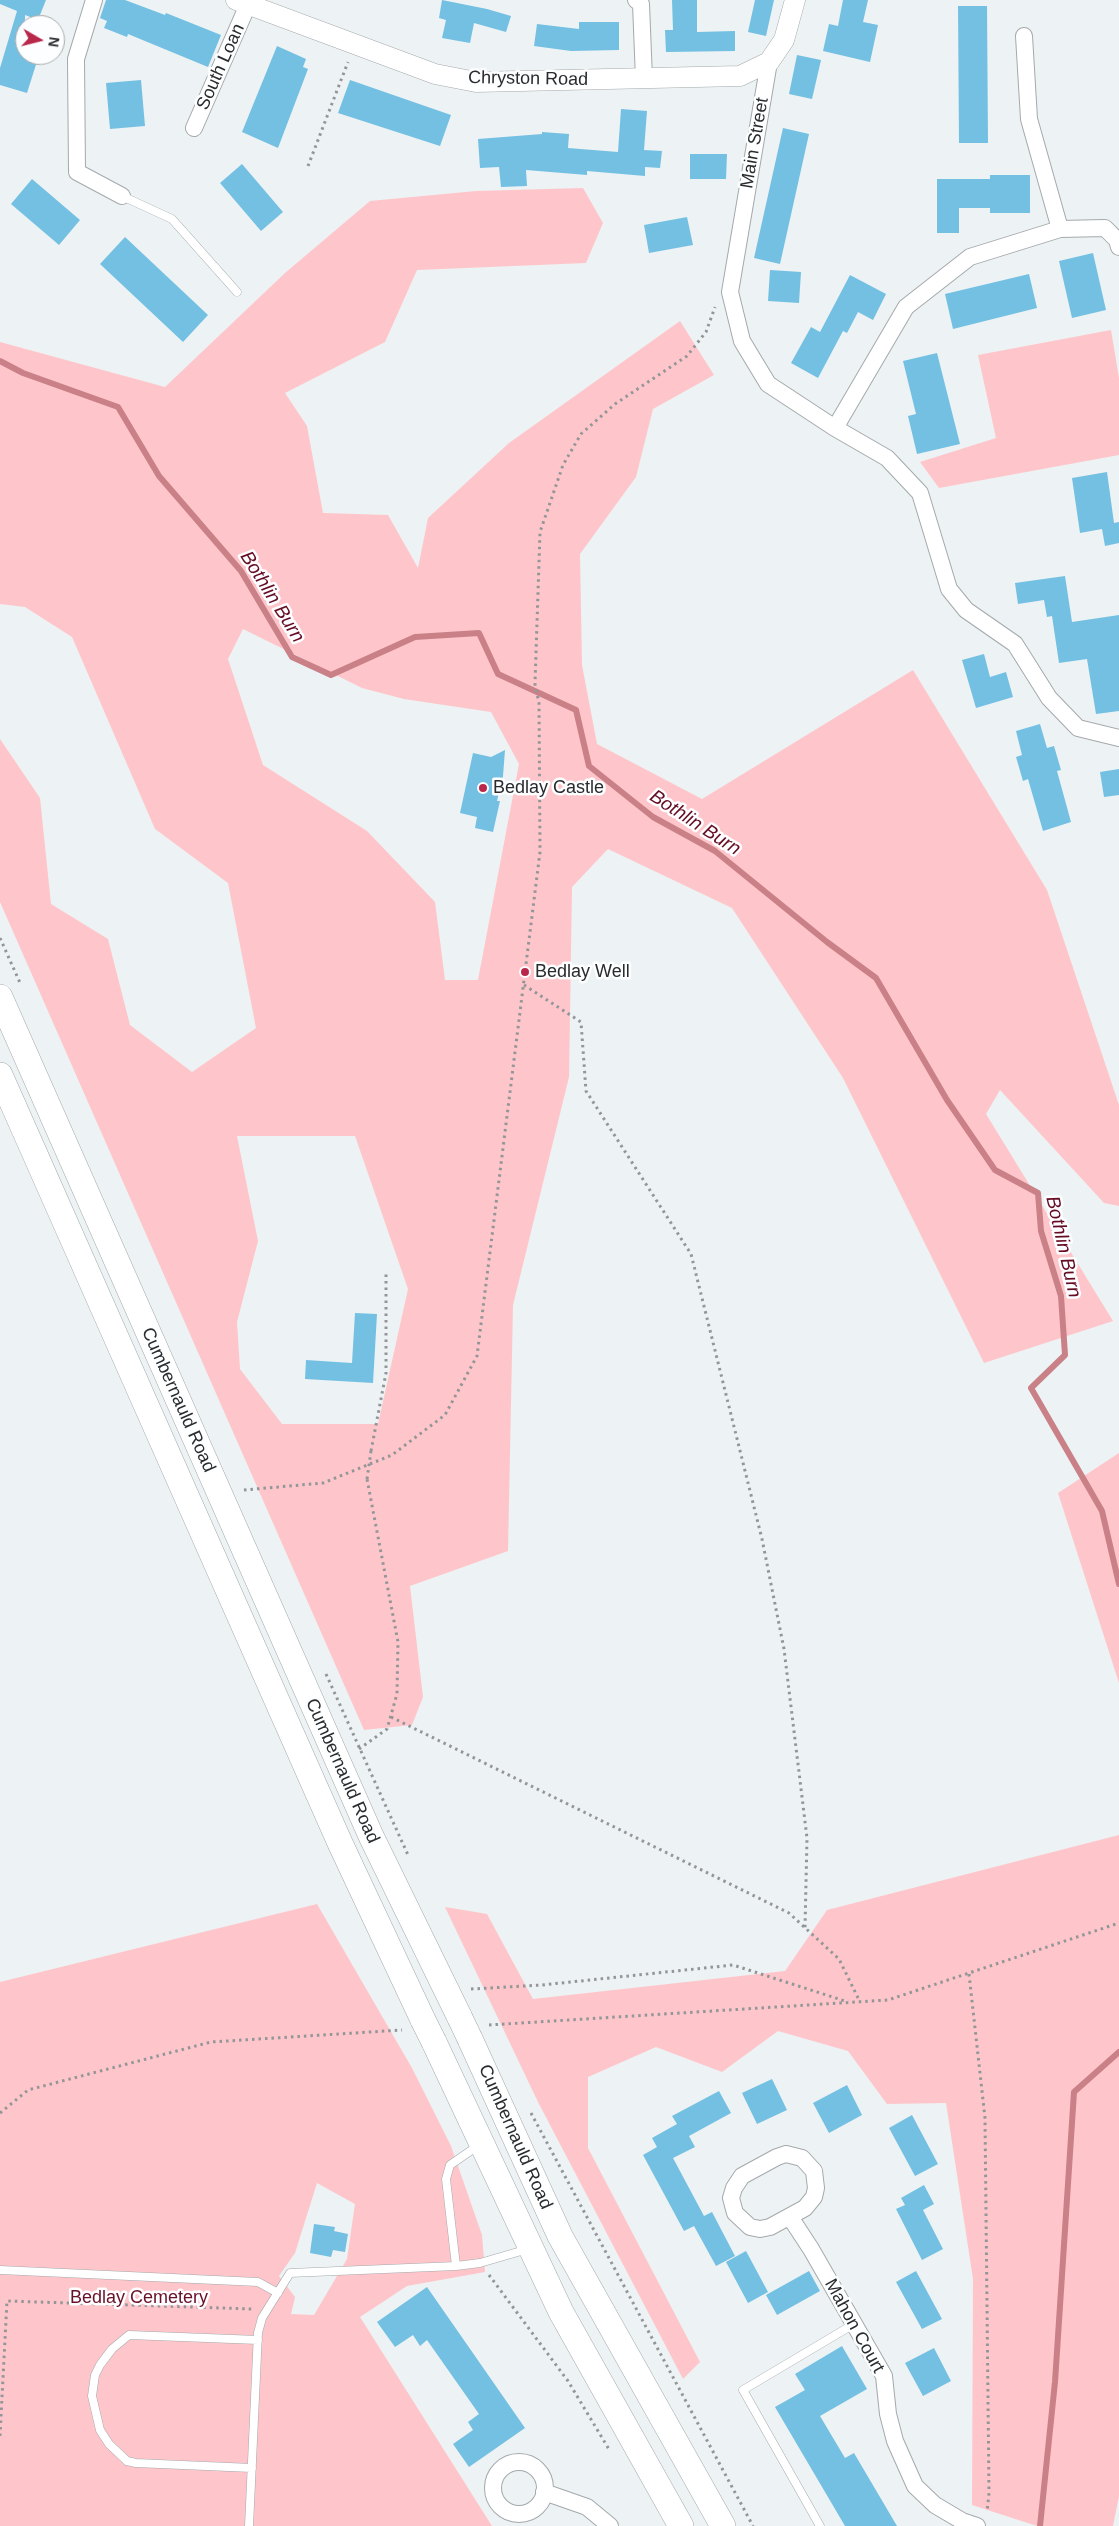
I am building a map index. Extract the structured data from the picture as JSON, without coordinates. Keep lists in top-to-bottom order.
{
  "streets": {
    "main road": ["Cumbernauld Road"],
    "street": [
      "South Loan",
      "Chryston Road",
      "Main Street",
      "Mahon Court"
    ]
  },
  "crossings": [
    ["South Loan", "Chryston Road"],
    ["Chryston Road", "Main Street"]
  ],
  "water": ["Bothlin Burn"],
  "parks": ["Bedlay Cemetery"],
  "places": ["Bedlay Castle", "Bedlay Well"],
  "north": "right"
}
